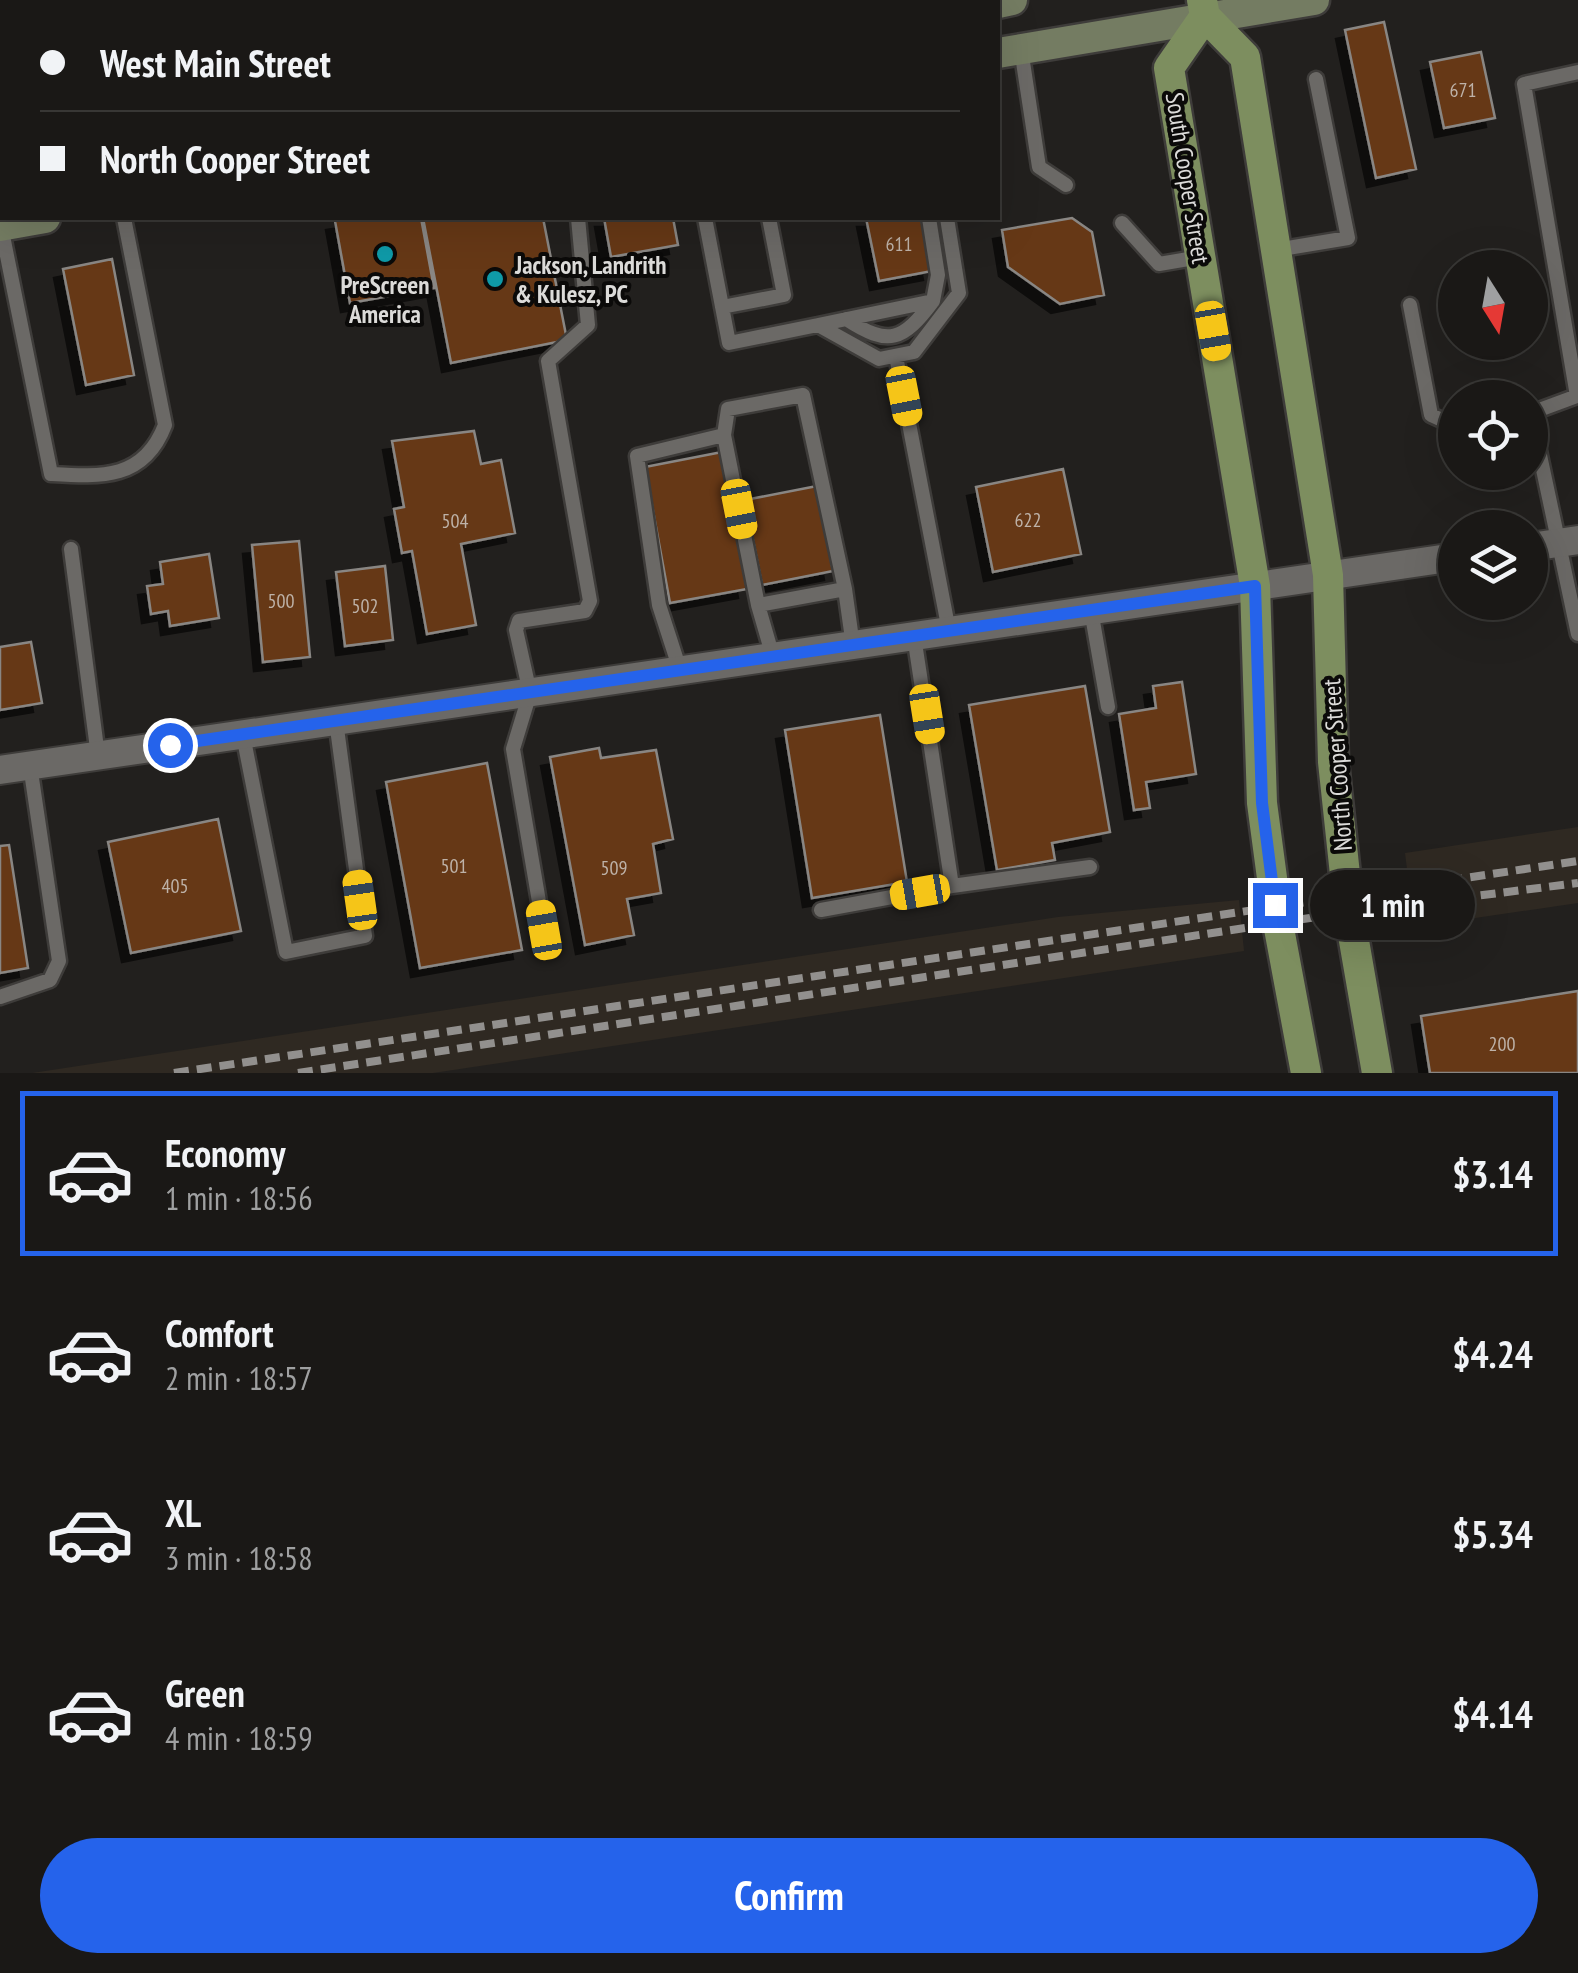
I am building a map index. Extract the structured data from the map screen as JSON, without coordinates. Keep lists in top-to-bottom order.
{
  "streets": {
    "main road": ["South Cooper Street", "North Cooper Street"]
  },
  "places": ["PreScreen America", "Jackson, Landrith & Kulesz, PC"],
  "house_numbers": [
    "671",
    "611",
    "622",
    "504",
    "500",
    "502",
    "501",
    "509",
    "405",
    "200"
  ],
  "north": "bottom",
  "page": {
    "banner": ["West Main Street", "North Cooper Street"],
    "bubble": "1 min",
    "list": [
      {
        "name": "Economy",
        "note": "1 min · 18:56",
        "value": "$3.14"
      },
      {
        "name": "Comfort",
        "note": "2 min · 18:57",
        "value": "$4.24"
      },
      {
        "name": "XL",
        "note": "3 min · 18:58",
        "value": "$5.34"
      },
      {
        "name": "Green",
        "note": "4 min · 18:59",
        "value": "$4.14"
      }
    ],
    "buttons": "Confirm"
  }
}
